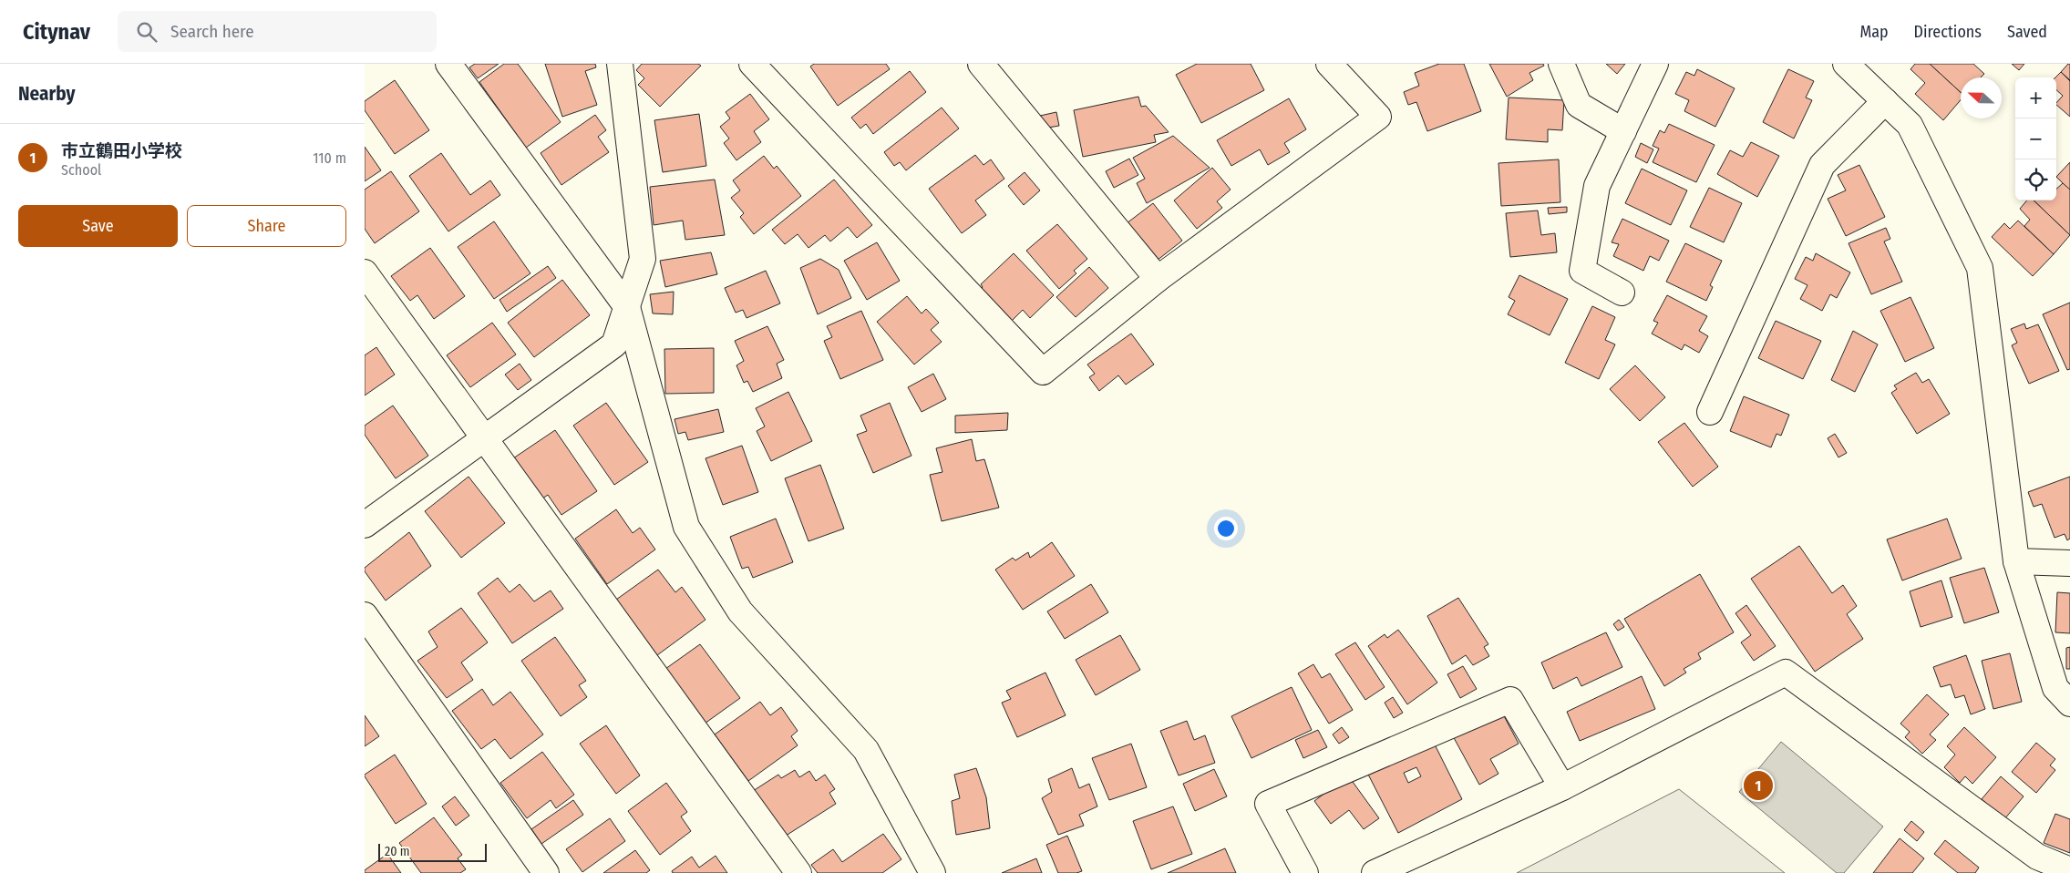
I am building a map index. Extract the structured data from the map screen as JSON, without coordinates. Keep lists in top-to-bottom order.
{
  "scale_bar": "20 m",
  "north": "left",
  "page": {
    "header": "Citynav",
    "search": "Search here",
    "nav": ["Map", "Directions", "Saved"],
    "heading": "Nearby",
    "map_buttons": ["+", "−"],
    "list": [
      {
        "mark": "1",
        "name": "市立鶴田小学校",
        "note": "School",
        "value": "110 m"
      }
    ],
    "buttons": ["Save", "Share"],
    "pins": "1",
    "scale": "20 m"
  }
}
